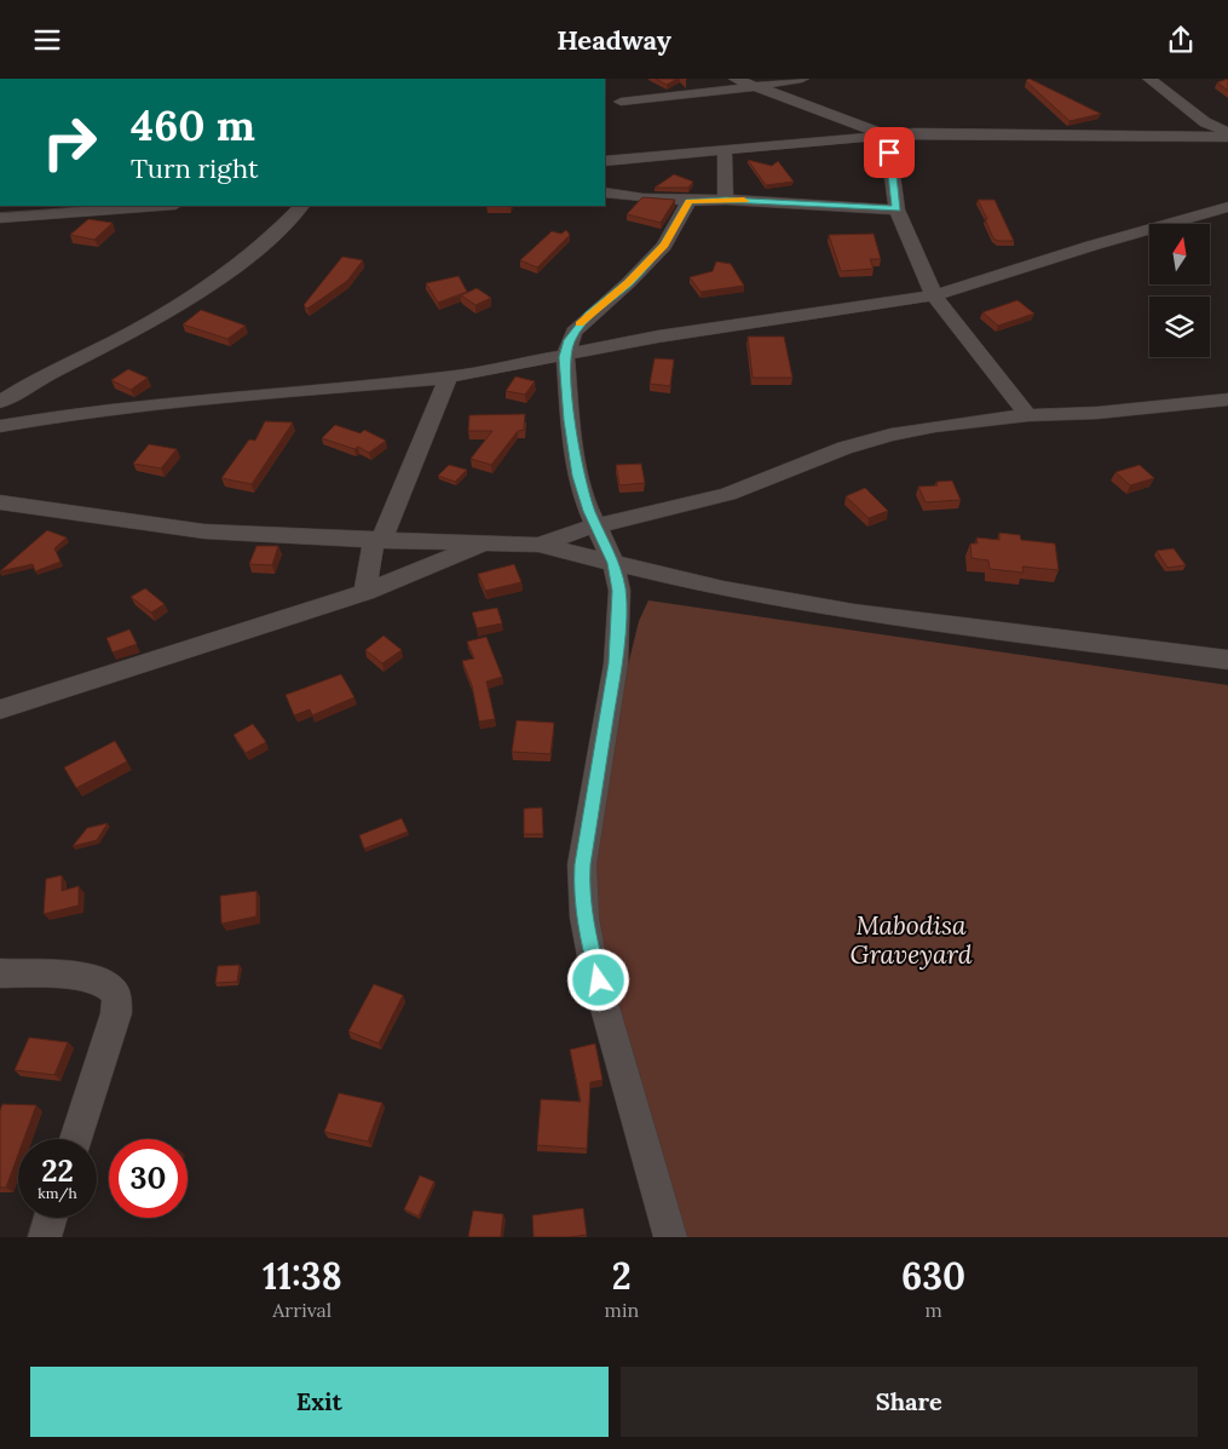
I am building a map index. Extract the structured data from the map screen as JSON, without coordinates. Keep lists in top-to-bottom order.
{
  "parks": ["Mabodisa Graveyard"],
  "north": "top",
  "page": {
    "header": "Headway",
    "turn": ["460 m", "Turn right"],
    "speed": "22 km/h",
    "limit": "30",
    "eta": [
      "11:38",
      "Arrival",
      "2",
      "min",
      "630",
      "m"
    ],
    "buttons": ["Exit", "Share"]
  }
}
